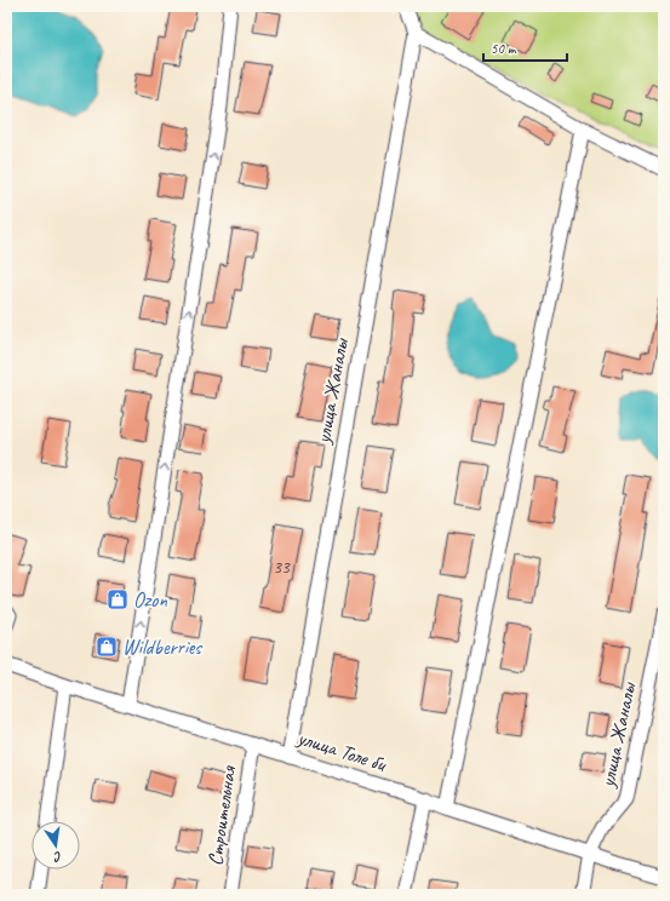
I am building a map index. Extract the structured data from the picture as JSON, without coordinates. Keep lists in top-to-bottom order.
{
  "streets": {
    "street": ["улица Жаналы", "улица Толе би", "Строительная"]
  },
  "crossings": [
    ["улица Жаналы", "улица Толе би"],
    ["улица Толе би", "Строительная"]
  ],
  "places": {
    "shop": ["Ozon", "Wildberries"]
  },
  "house_numbers": ["33"],
  "scale_bar": "50 m",
  "north": "bottom"
}
